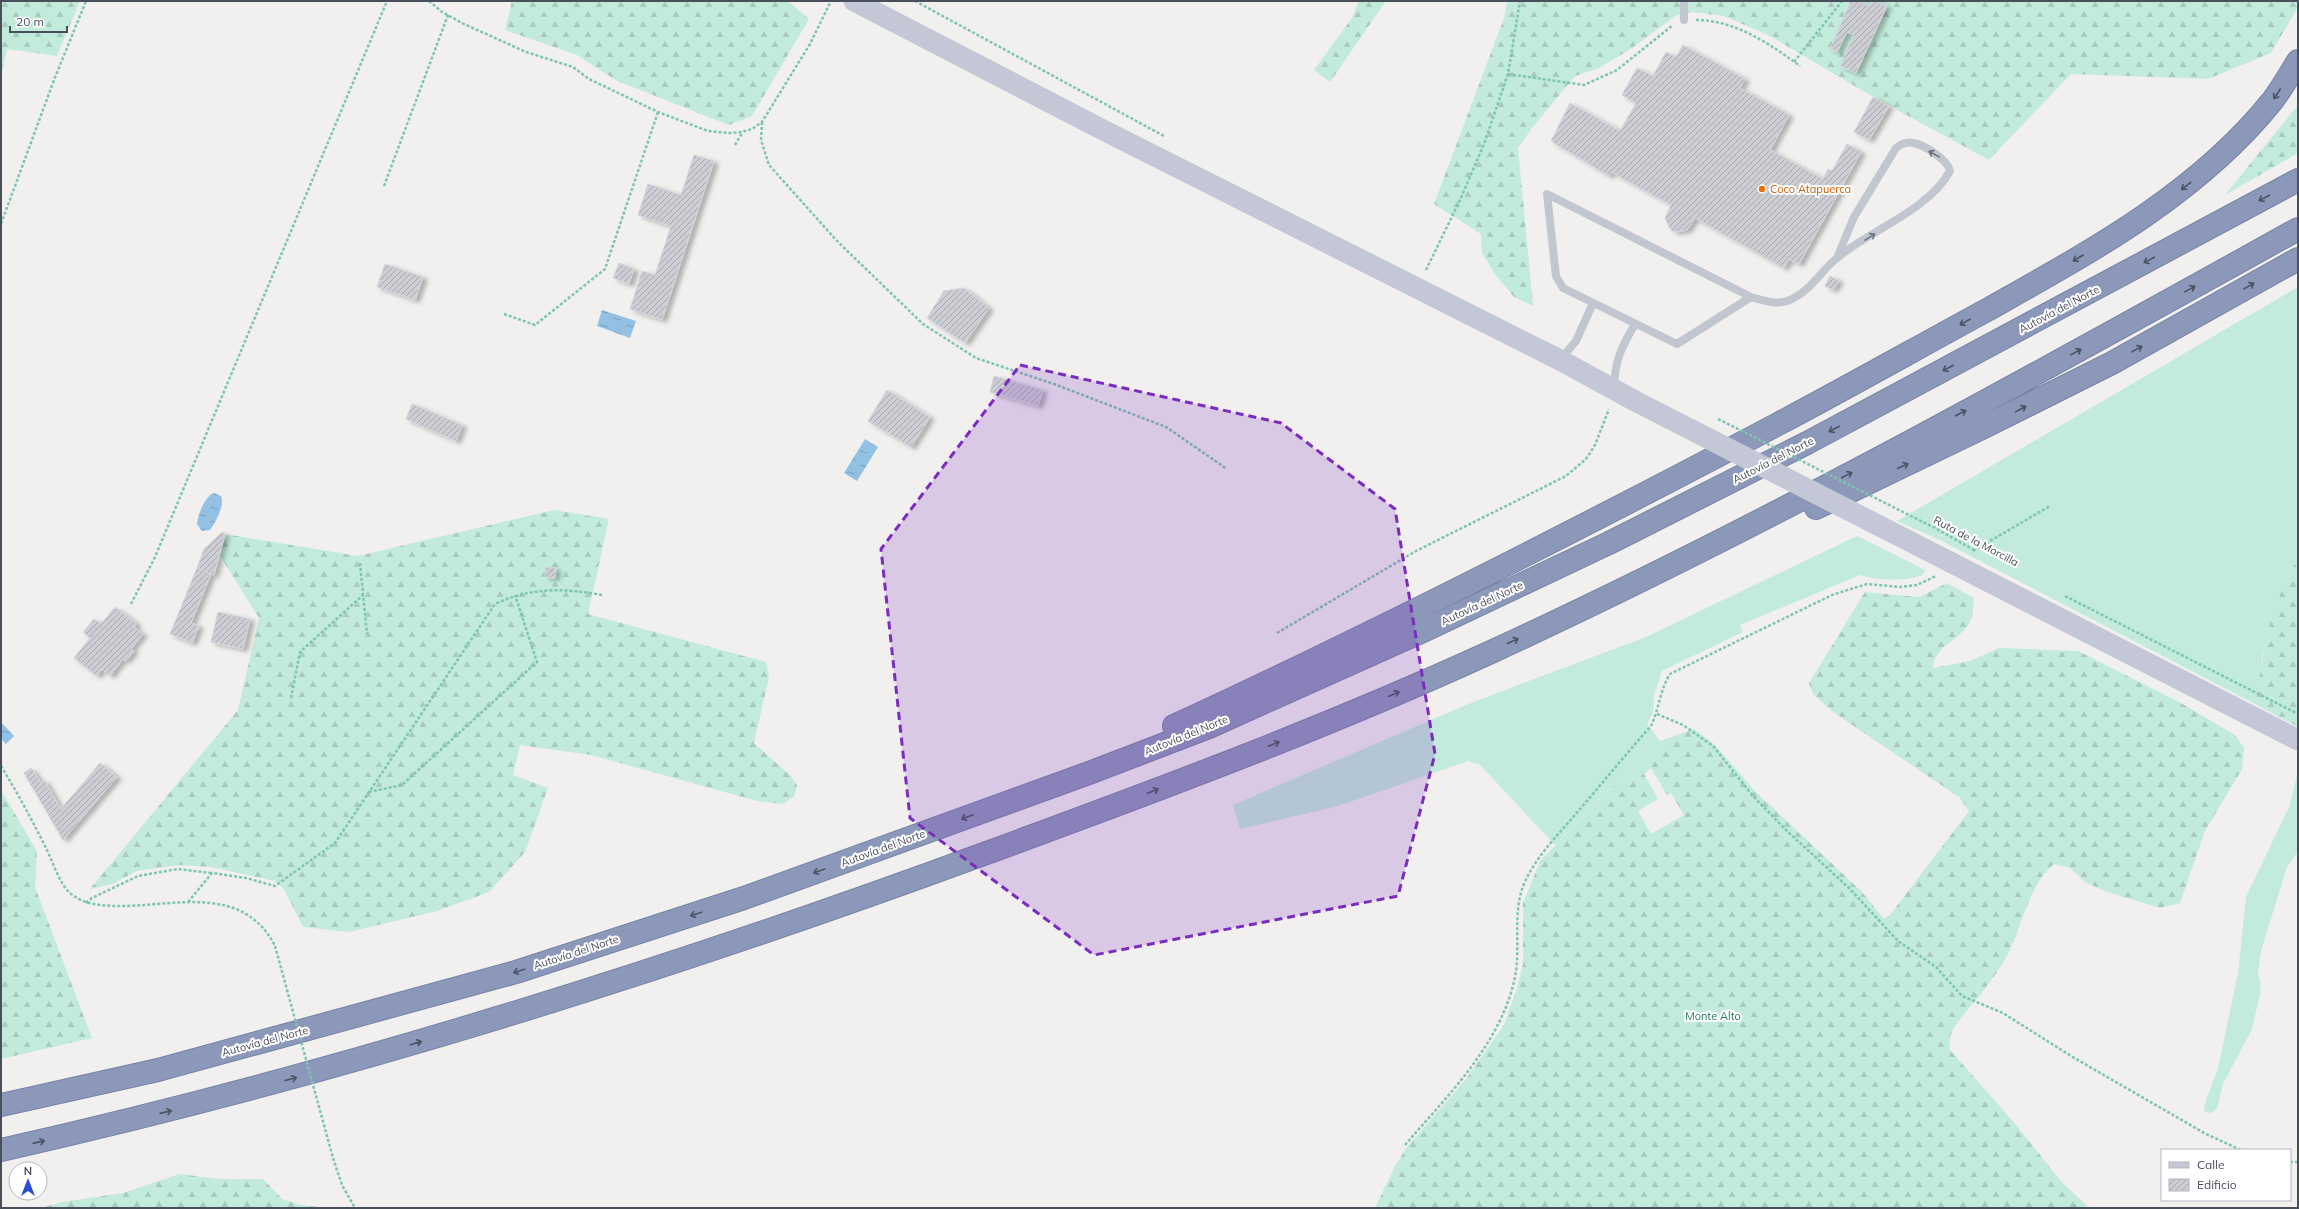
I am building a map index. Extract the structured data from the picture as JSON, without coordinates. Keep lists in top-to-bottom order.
{
  "streets": {
    "highway": ["Autovía del Norte"],
    "path": ["Ruta de la Morcilla"]
  },
  "parks": ["Monte Alto"],
  "places": ["Coco Atapuerca"],
  "legend": ["Calle", "Edificio"],
  "scale_bar": "20 m",
  "north": "top"
}
